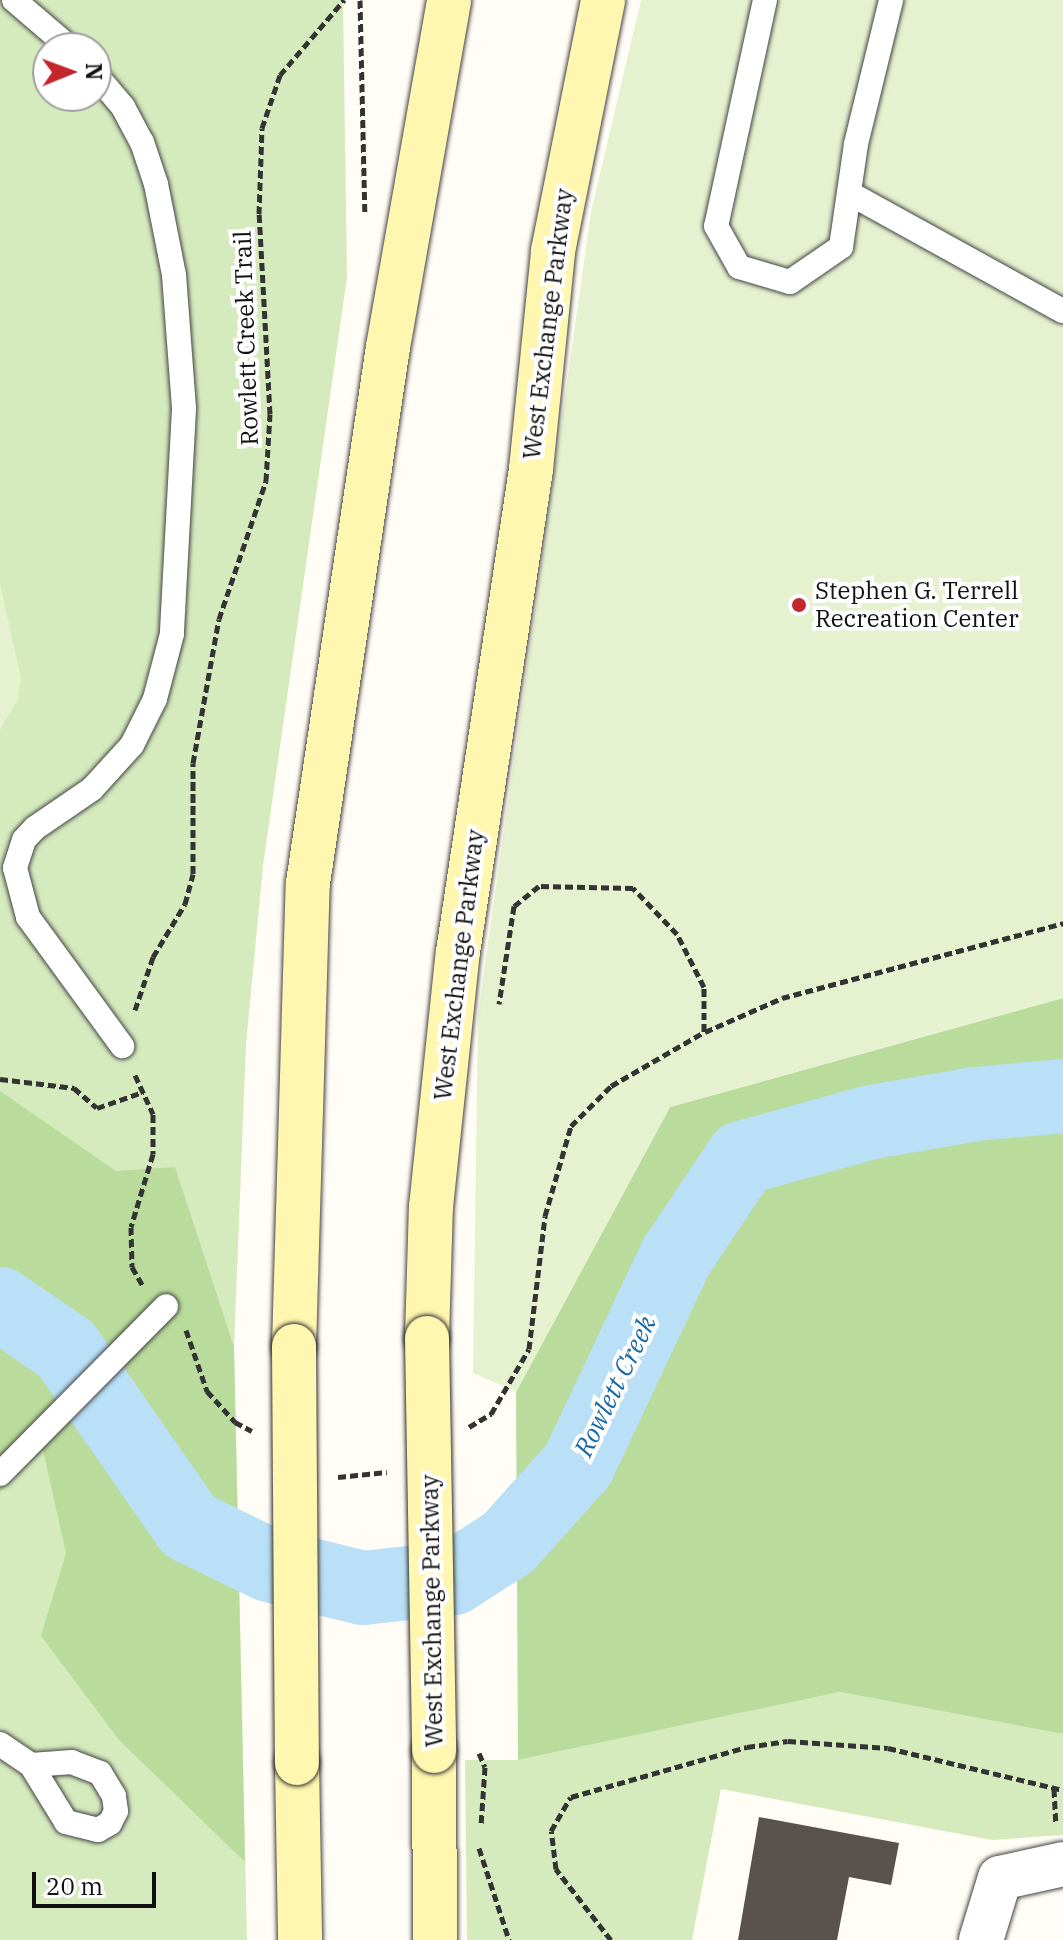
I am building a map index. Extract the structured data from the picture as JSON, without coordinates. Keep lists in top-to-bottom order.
{
  "streets": {
    "main road": ["West Exchange Parkway"],
    "path": ["Rowlett Creek Trail"]
  },
  "water": ["Rowlett Creek"],
  "places": ["Stephen G. Terrell Recreation Center"],
  "scale_bar": "20 m",
  "north": "right"
}
